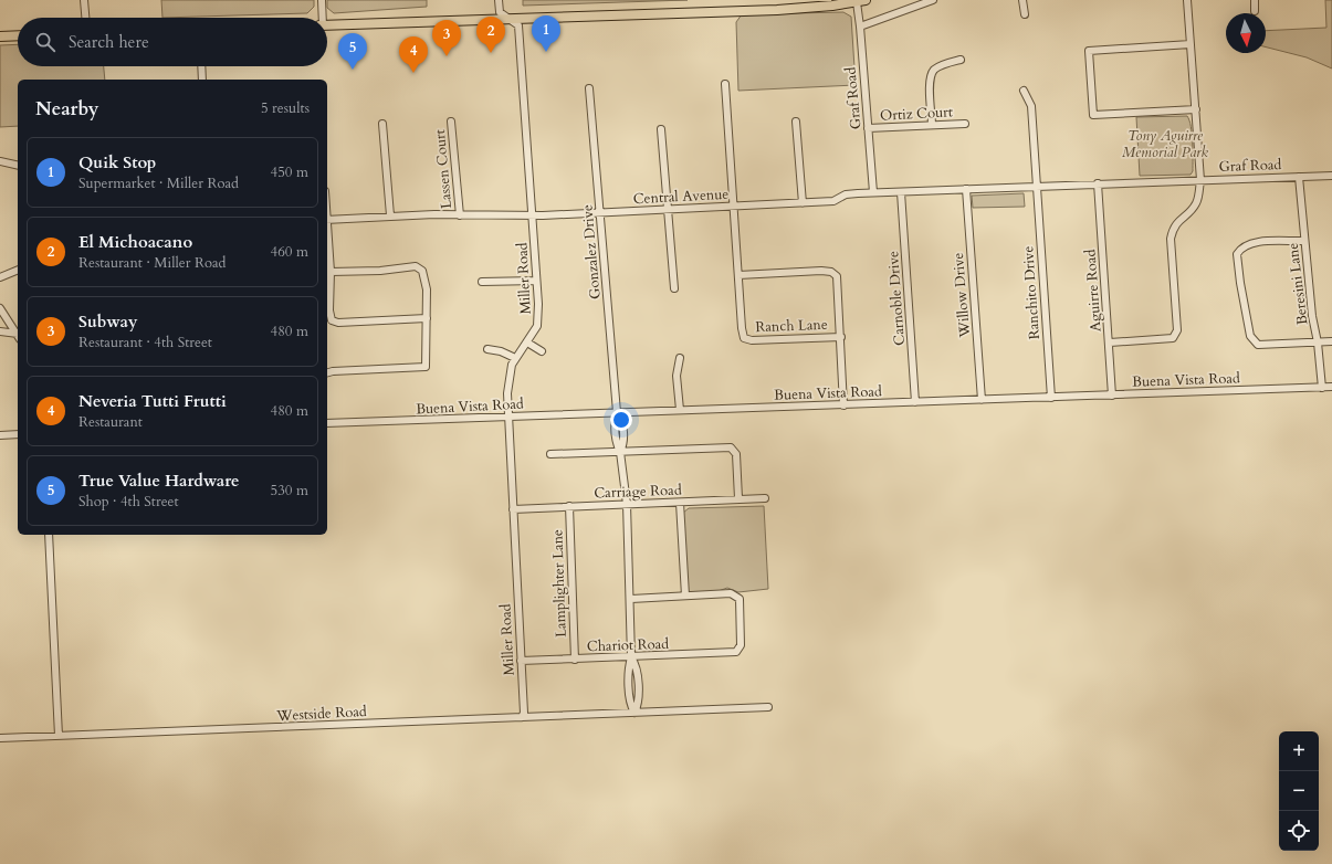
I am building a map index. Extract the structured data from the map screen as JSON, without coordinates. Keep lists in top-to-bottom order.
{
  "streets": {
    "street": [
      "Graf Road",
      "Ortiz Court",
      "Lassen Court",
      "Central Avenue",
      "Gonzalez Drive",
      "Miller Road",
      "Beresini Lane",
      "Aguirre Road",
      "Ranchito Drive",
      "Willow Drive",
      "Carnoble Drive",
      "Ranch Lane",
      "Buena Vista Road",
      "Carriage Road",
      "Lamplighter Lane",
      "Chariot Road",
      "Westside Road"
    ]
  },
  "crossings": [
    ["Graf Road", "Ortiz Court"],
    ["Graf Road", "Central Avenue"],
    ["Graf Road", "Beresini Lane"],
    ["Graf Road", "Aguirre Road"],
    ["Graf Road", "Ranchito Drive"],
    ["Lassen Court", "Central Avenue"],
    ["Central Avenue", "Gonzalez Drive"],
    ["Central Avenue", "Miller Road"],
    ["Central Avenue", "Ranchito Drive"],
    ["Central Avenue", "Willow Drive"],
    ["Central Avenue", "Carnoble Drive"],
    ["Gonzalez Drive", "Buena Vista Road"],
    ["Gonzalez Drive", "Carriage Road"],
    ["Gonzalez Drive", "Chariot Road"],
    ["Gonzalez Drive", "Westside Road"],
    ["Miller Road", "Buena Vista Road"],
    ["Miller Road", "Carriage Road"],
    ["Miller Road", "Chariot Road"],
    ["Miller Road", "Westside Road"],
    ["Beresini Lane", "Buena Vista Road"],
    ["Aguirre Road", "Buena Vista Road"],
    ["Ranchito Drive", "Buena Vista Road"],
    ["Willow Drive", "Buena Vista Road"],
    ["Carnoble Drive", "Buena Vista Road"],
    ["Carriage Road", "Lamplighter Lane"],
    ["Lamplighter Lane", "Chariot Road"]
  ],
  "parks": ["Tony Aguirre Memorial Park"],
  "north": "bottom",
  "page": {
    "pins": [
      "1",
      "2",
      "3",
      "5",
      "4"
    ],
    "search": "Search here",
    "heading": ["Nearby", "5 results"],
    "list": [
      {
        "mark": "1",
        "name": "Quik Stop",
        "note": "Supermarket · Miller Road",
        "value": "450 m"
      },
      {
        "mark": "2",
        "name": "El Michoacano",
        "note": "Restaurant · Miller Road",
        "value": "460 m"
      },
      {
        "mark": "3",
        "name": "Subway",
        "note": "Restaurant · 4th Street",
        "value": "480 m"
      },
      {
        "mark": "4",
        "name": "Neveria Tutti Frutti",
        "note": "Restaurant",
        "value": "480 m"
      },
      {
        "mark": "5",
        "name": "True Value Hardware",
        "note": "Shop · 4th Street",
        "value": "530 m"
      }
    ],
    "map_buttons": ["+", "−"]
  }
}
